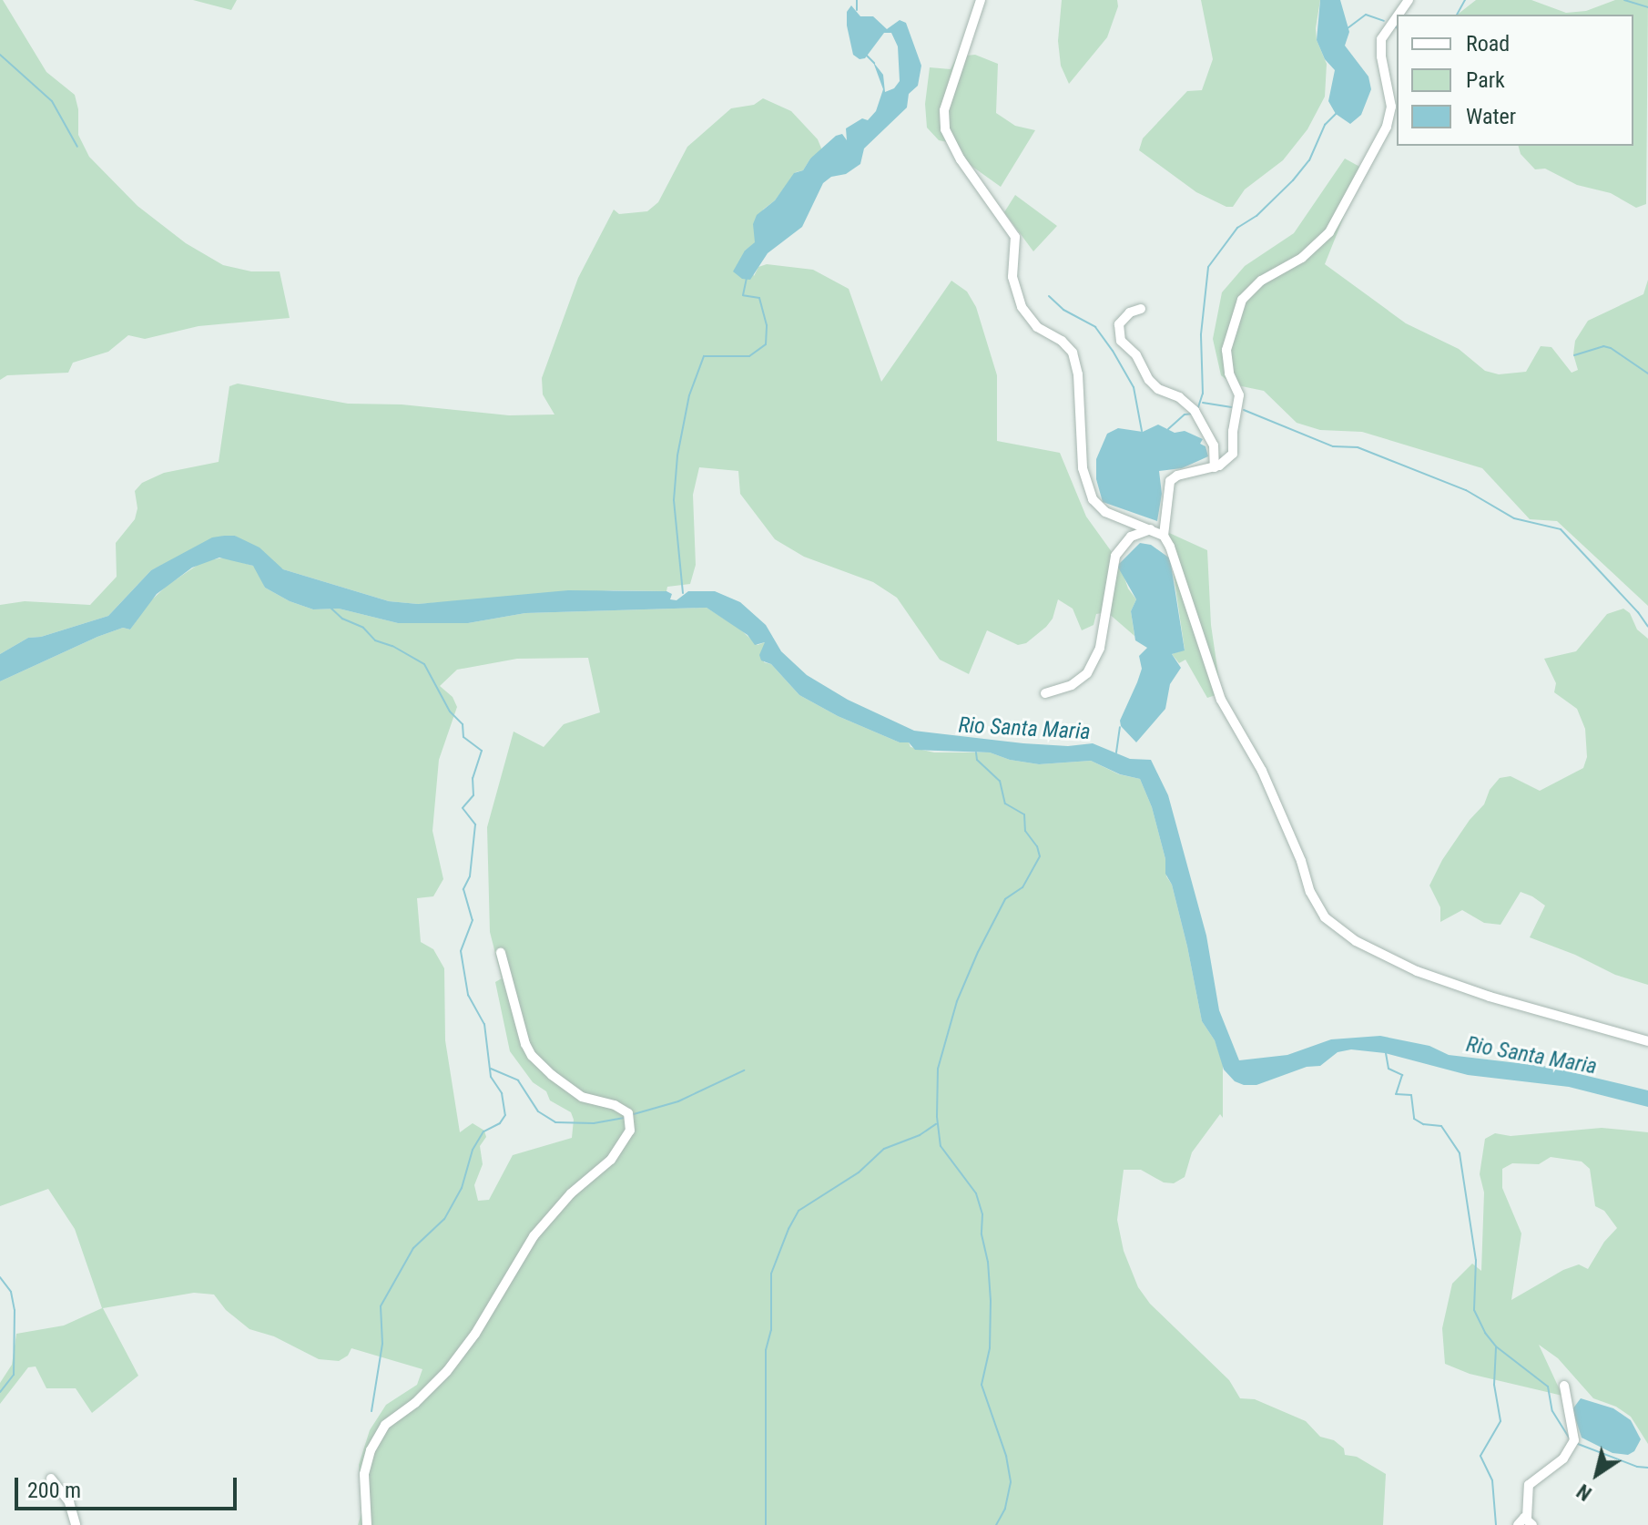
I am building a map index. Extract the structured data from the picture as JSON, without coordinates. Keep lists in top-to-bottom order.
{
  "water": ["Rio Santa Maria"],
  "legend": ["Road", "Park", "Water"],
  "scale_bar": "200 m",
  "north": "bottom left"
}
